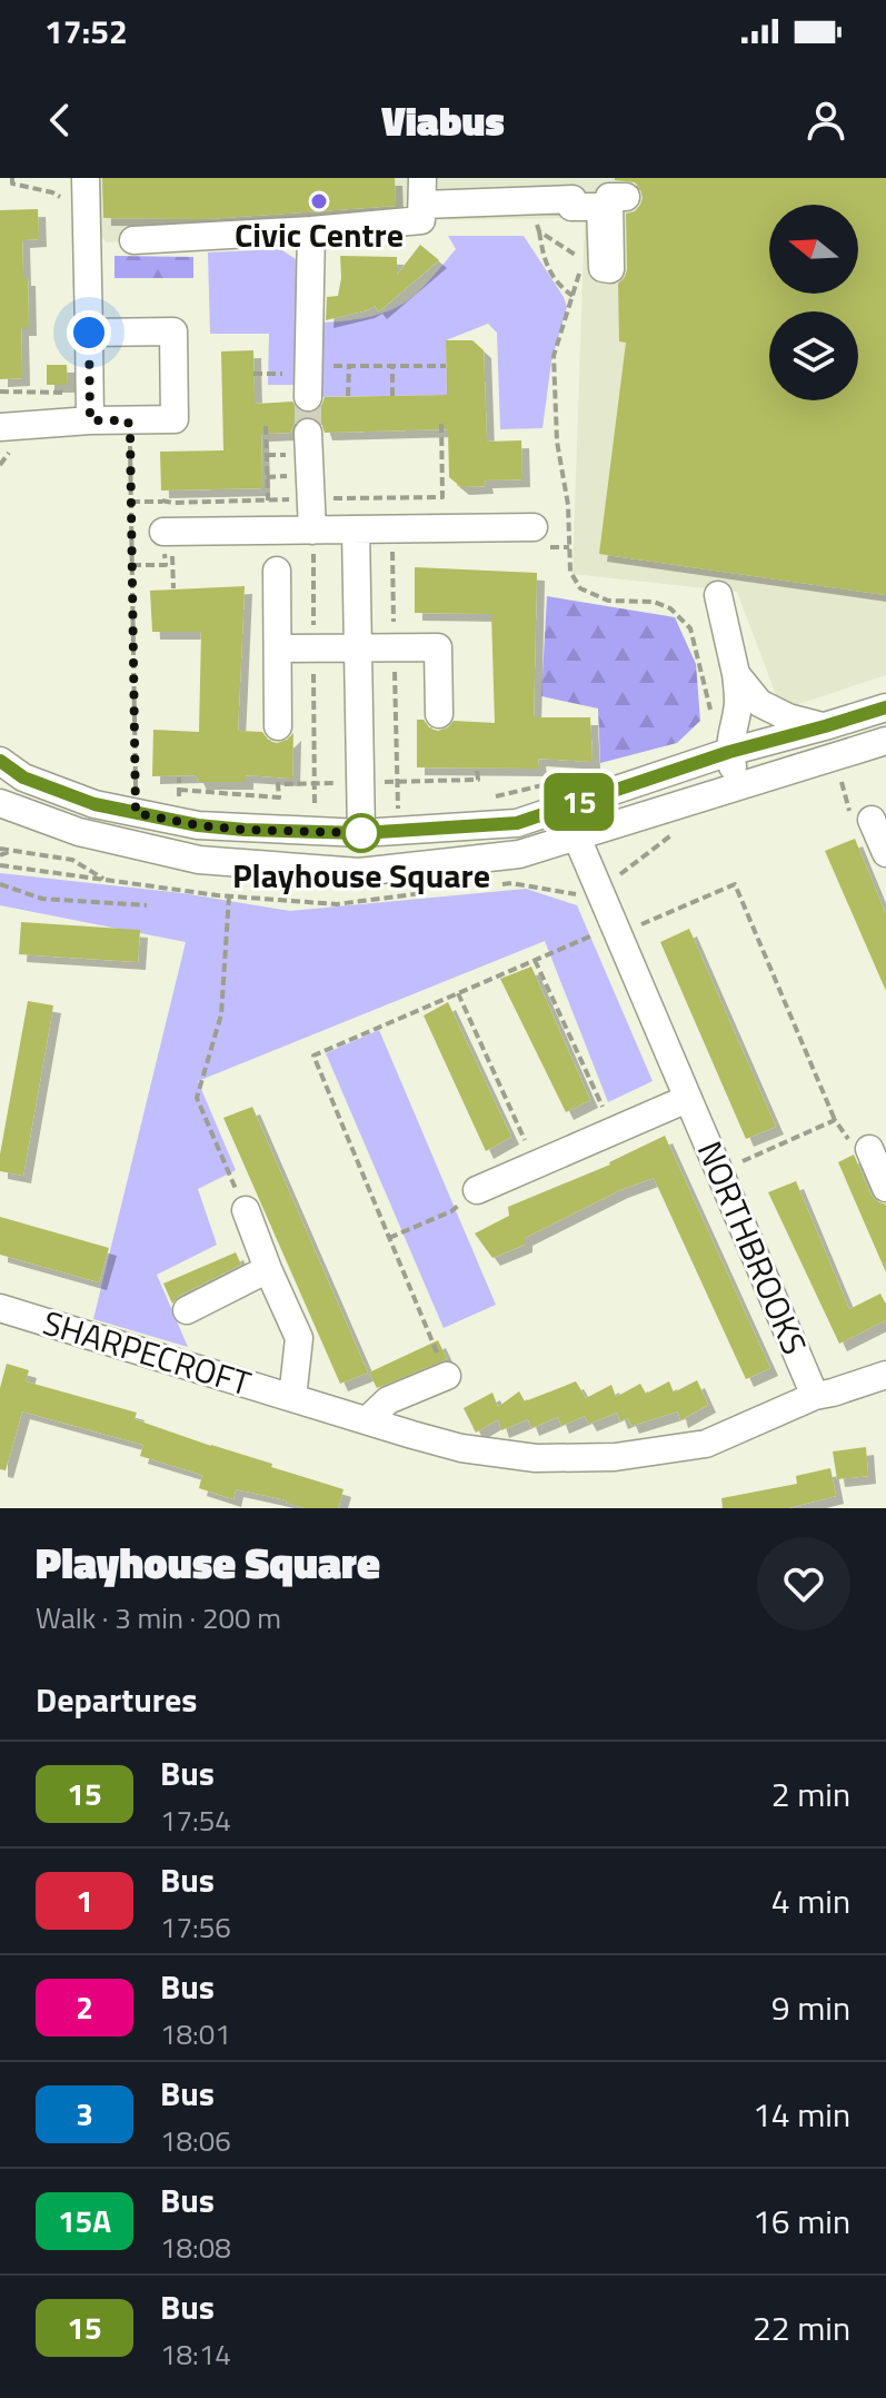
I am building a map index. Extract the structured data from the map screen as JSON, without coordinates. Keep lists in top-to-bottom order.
{
  "streets": {
    "street": ["NORTHBROOKS", "SHARPECROFT"]
  },
  "crossings": [
    ["NORTHBROOKS", "SHARPECROFT"]
  ],
  "places": ["Civic Centre", "Playhouse Square"],
  "lines": ["bus line 15"],
  "north": "left",
  "page": {
    "status": "17:52",
    "header": "Viabus",
    "on_map": "15",
    "heading": [
      ["Playhouse Square", "Walk · 3 min · 200 m"],
      "Departures"
    ],
    "list": [
      {
        "mark": "15",
        "name": "Bus",
        "note": "17:54",
        "value": "2 min"
      },
      {
        "mark": "1",
        "name": "Bus",
        "note": "17:56",
        "value": "4 min"
      },
      {
        "mark": "2",
        "name": "Bus",
        "note": "18:01",
        "value": "9 min"
      },
      {
        "mark": "3",
        "name": "Bus",
        "note": "18:06",
        "value": "14 min"
      },
      {
        "mark": "15A",
        "name": "Bus",
        "note": "18:08",
        "value": "16 min"
      },
      {
        "mark": "15",
        "name": "Bus",
        "note": "18:14",
        "value": "22 min"
      }
    ]
  }
}
